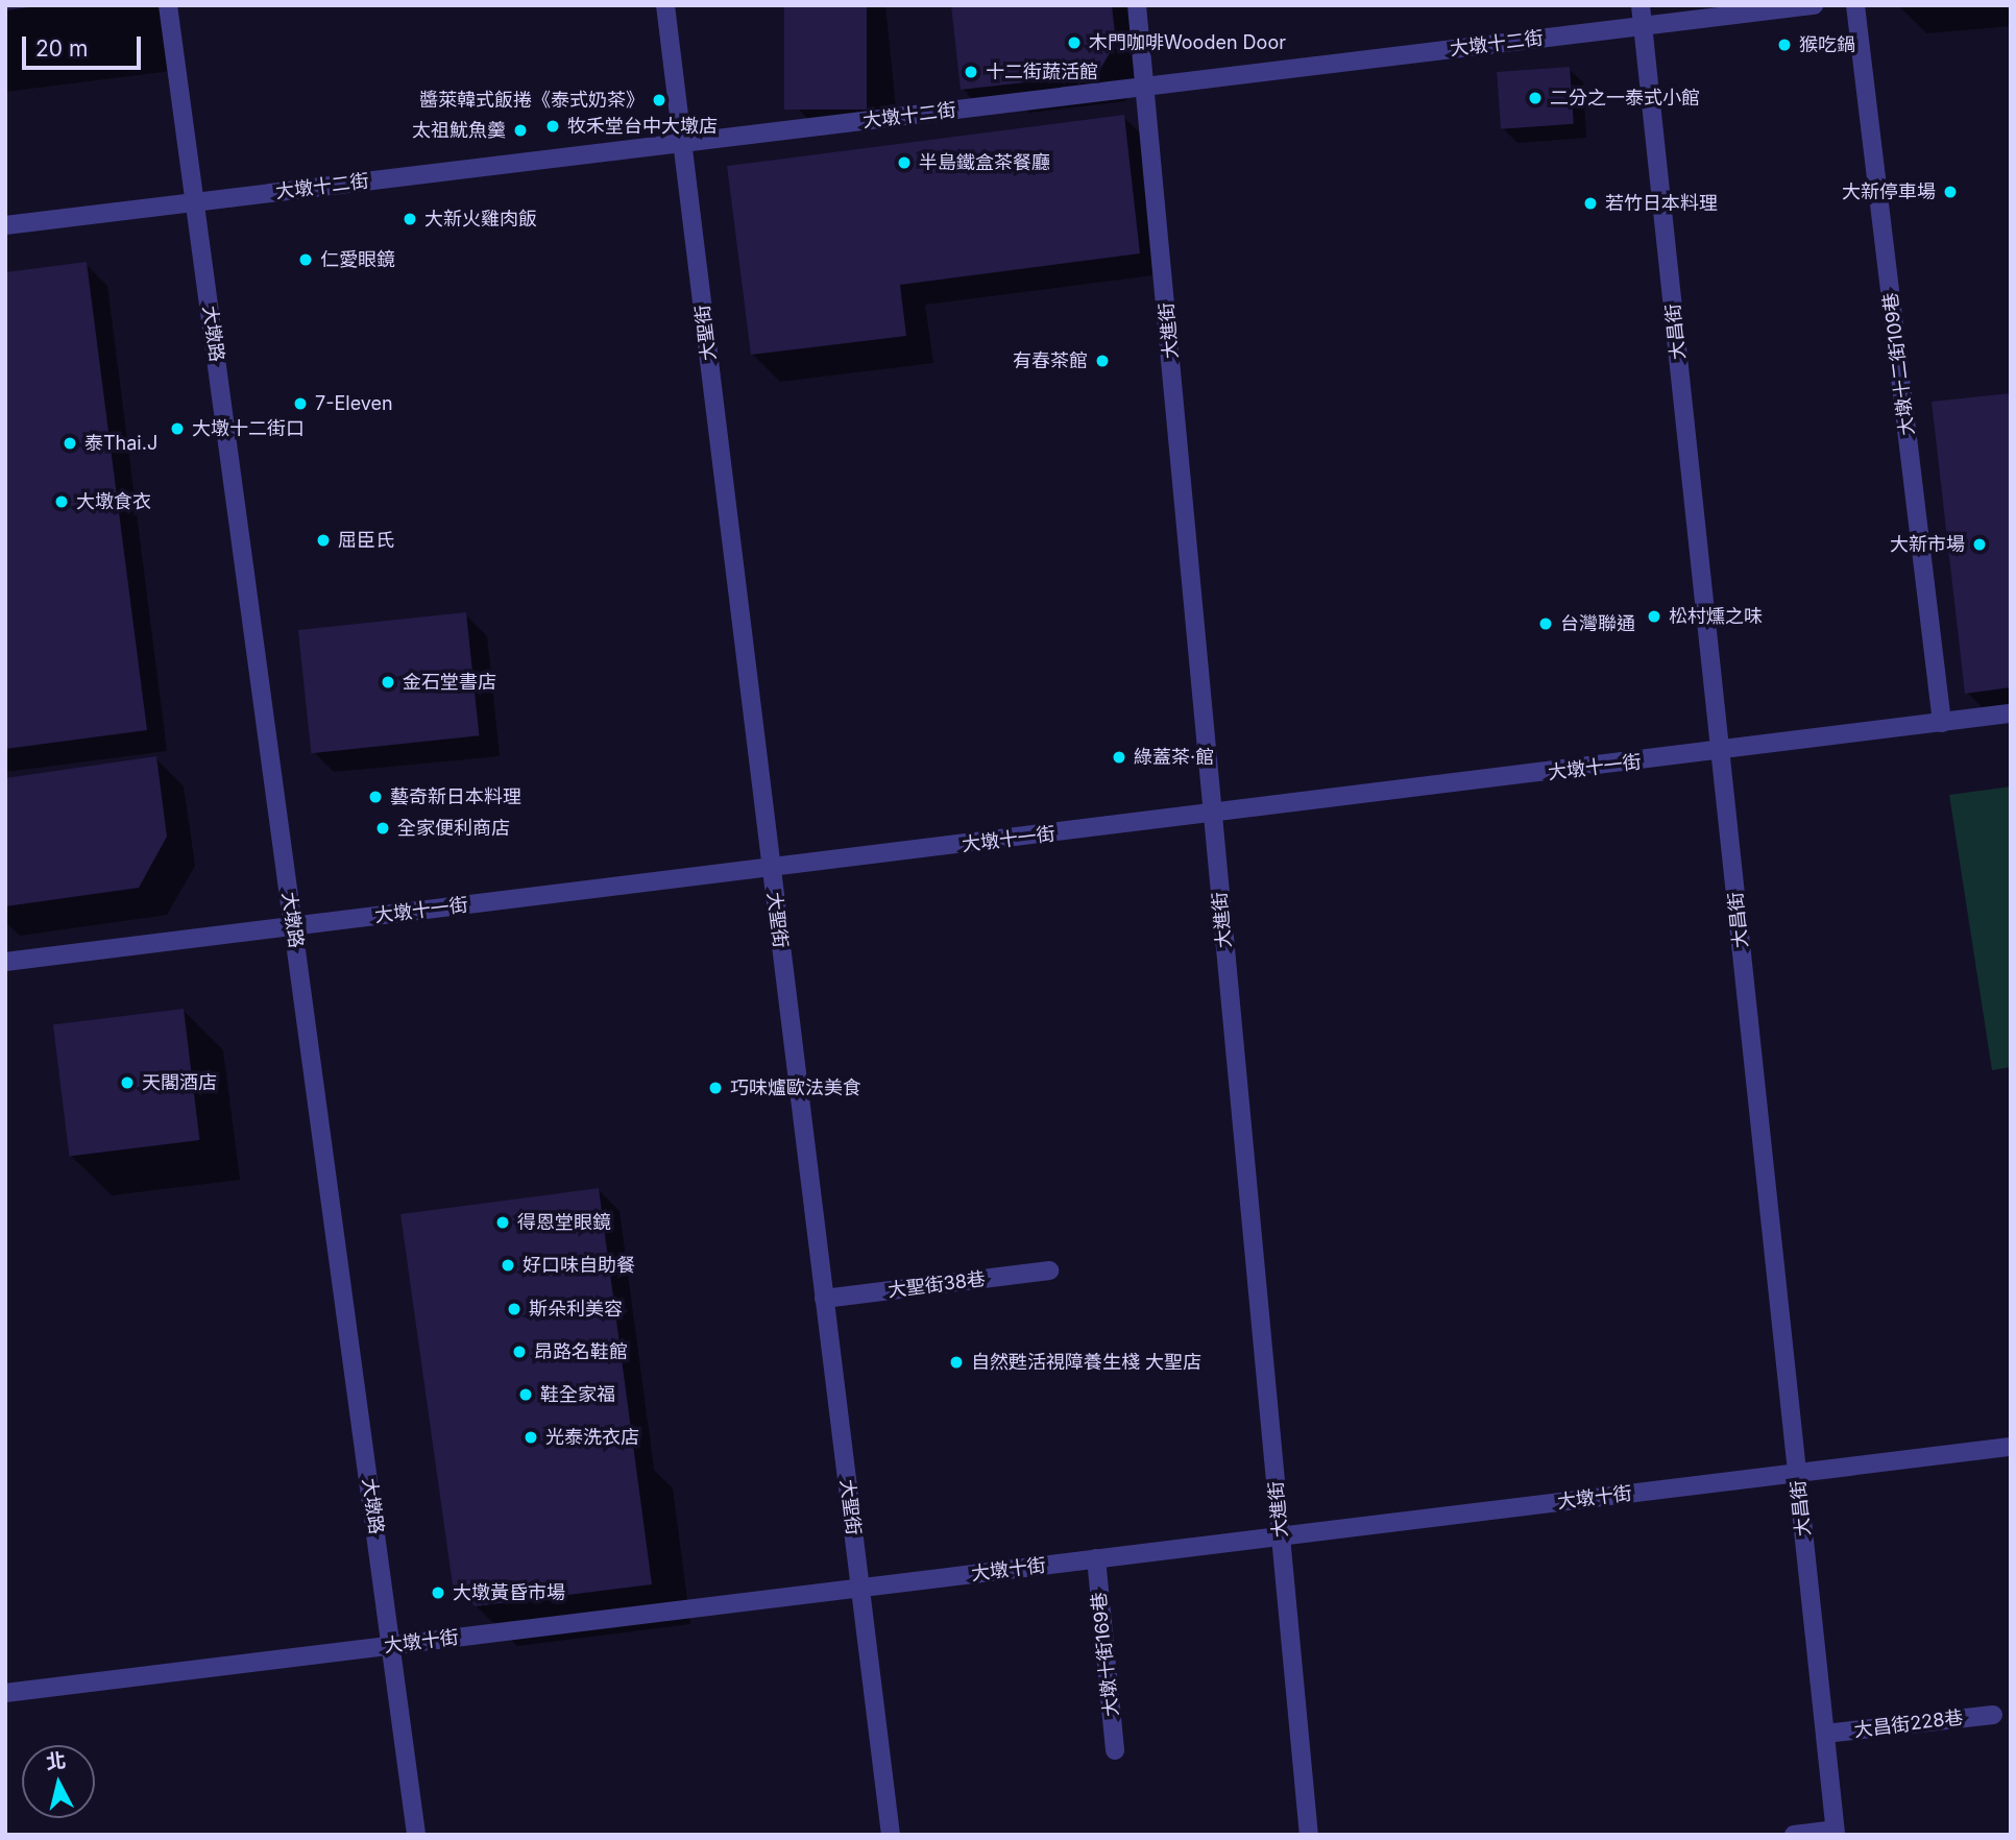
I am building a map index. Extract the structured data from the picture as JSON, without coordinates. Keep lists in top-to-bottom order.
{
  "streets": {
    "street": [
      "大墩十二街",
      "大進街",
      "大昌街",
      "大聖街",
      "大墩路",
      "大墩十二街109巷",
      "大墩十一街",
      "大聖街38巷",
      "大墩十街",
      "大墩十街169巷",
      "大昌街228巷"
    ]
  },
  "crossings": [
    ["大墩十二街", "大進街"],
    ["大墩十二街", "大昌街"],
    ["大墩十二街", "大聖街"],
    ["大墩十二街", "大墩路"],
    ["大進街", "大墩十一街"],
    ["大進街", "大墩十街"],
    ["大昌街", "大墩十一街"],
    ["大昌街", "大墩十街"],
    ["大昌街", "大昌街228巷"],
    ["大聖街", "大墩十一街"],
    ["大聖街", "大聖街38巷"],
    ["大聖街", "大墩十街"],
    ["大墩路", "大墩十一街"],
    ["大墩路", "大墩十街"],
    ["大墩十二街109巷", "大墩十一街"],
    ["大墩十街", "大墩十街169巷"]
  ],
  "places": [
    "木門咖啡Wooden Door",
    "猴吃鍋",
    "十二街蔬活館",
    "二分之一泰式小館",
    "醬萊韓式飯捲《泰式奶茶》",
    "牧禾堂台中大墩店",
    "太祖魷魚羹",
    "半島鐵盒茶餐廳",
    "大新停車場",
    "若竹日本料理",
    "大新火雞肉飯",
    "仁愛眼鏡",
    "有春茶館",
    "7-Eleven",
    "大墩十二街口",
    "泰Thai.J",
    "大墩食衣",
    "屈臣氏",
    "大新市場",
    "松村燻之味",
    "台灣聯通",
    "金石堂書店",
    "綠蓋茶‧館",
    "藝奇新日本料理",
    "全家便利商店",
    "天閣酒店",
    "巧味爐歐法美食",
    "得恩堂眼鏡",
    "好口味自助餐",
    "斯朵利美容",
    "昂路名鞋館",
    "自然甦活視障養生棧 大聖店",
    "鞋全家福",
    "光泰洗衣店",
    "大墩黃昏市場"
  ],
  "scale_bar": "20 m",
  "north": "top"
}
